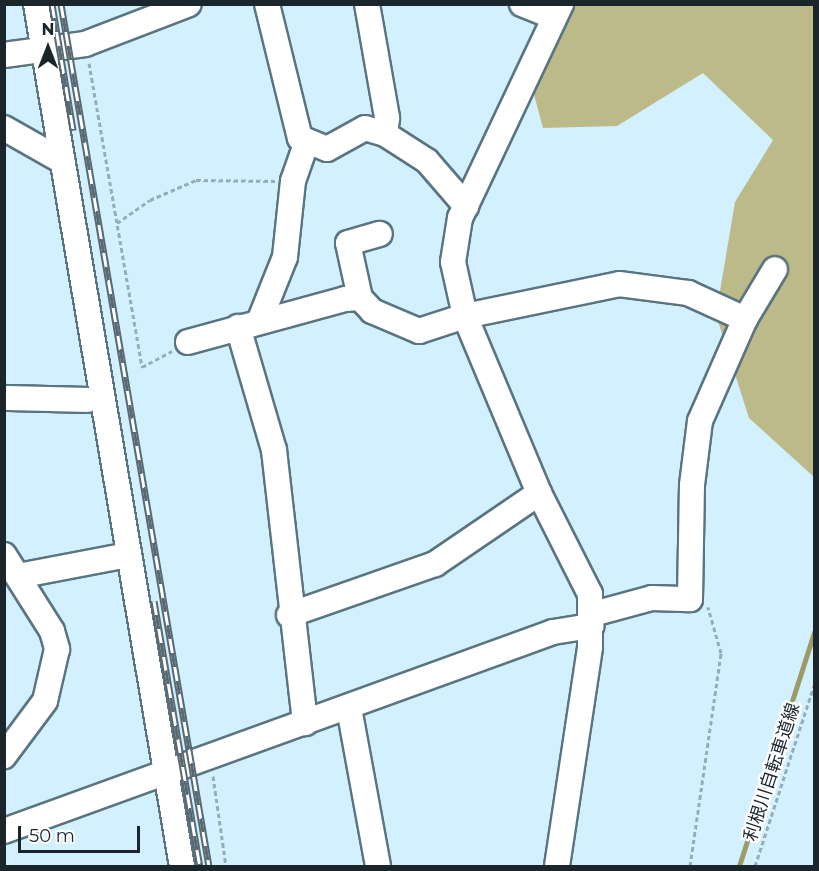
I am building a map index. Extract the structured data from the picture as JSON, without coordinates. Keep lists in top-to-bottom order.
{
  "streets": {
    "path": ["利根川自転車道線"]
  },
  "scale_bar": "50 m",
  "north": "top"
}
